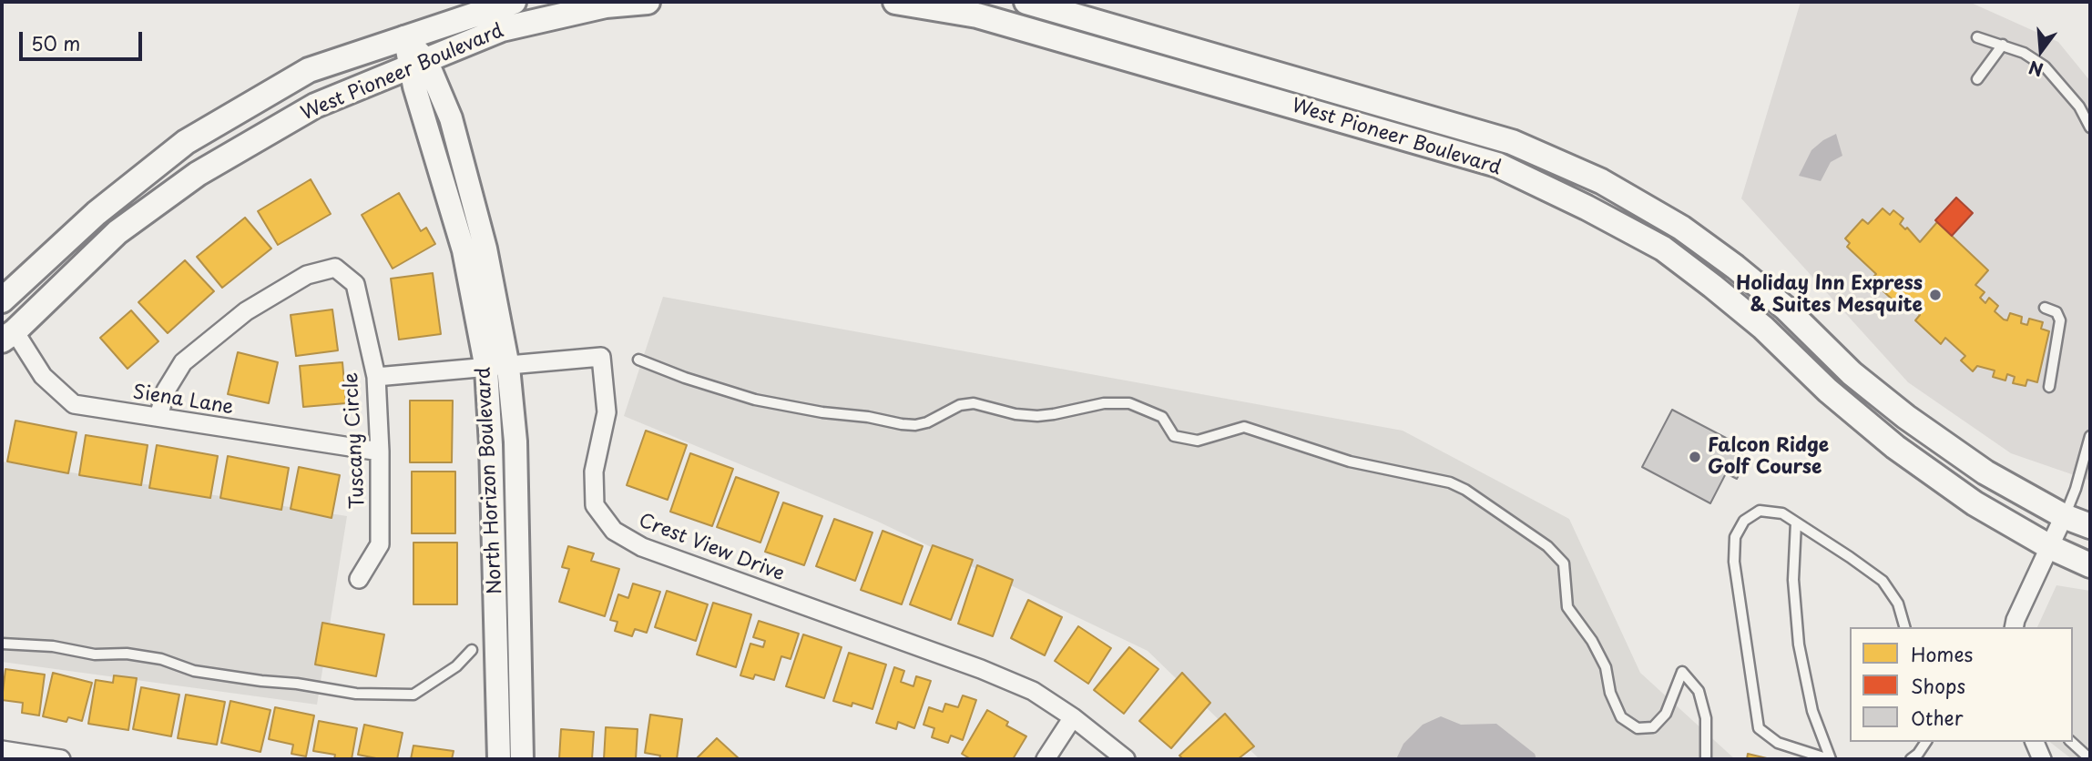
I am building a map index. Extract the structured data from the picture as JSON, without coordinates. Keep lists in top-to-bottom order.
{
  "streets": {
    "main road": ["West Pioneer Boulevard"],
    "street": [
      "Siena Lane",
      "Tuscany Circle",
      "North Horizon Boulevard",
      "Crest View Drive"
    ]
  },
  "crossings": [
    ["West Pioneer Boulevard", "Siena Lane"],
    ["West Pioneer Boulevard", "North Horizon Boulevard"],
    ["Siena Lane", "Tuscany Circle"],
    ["Tuscany Circle", "Crest View Drive"],
    ["North Horizon Boulevard", "Crest View Drive"]
  ],
  "places": ["Holiday Inn Express & Suites Mesquite", "Falcon Ridge Golf Course"],
  "legend": ["Homes", "Shops", "Other"],
  "scale_bar": "50 m",
  "north": "bottom"
}
